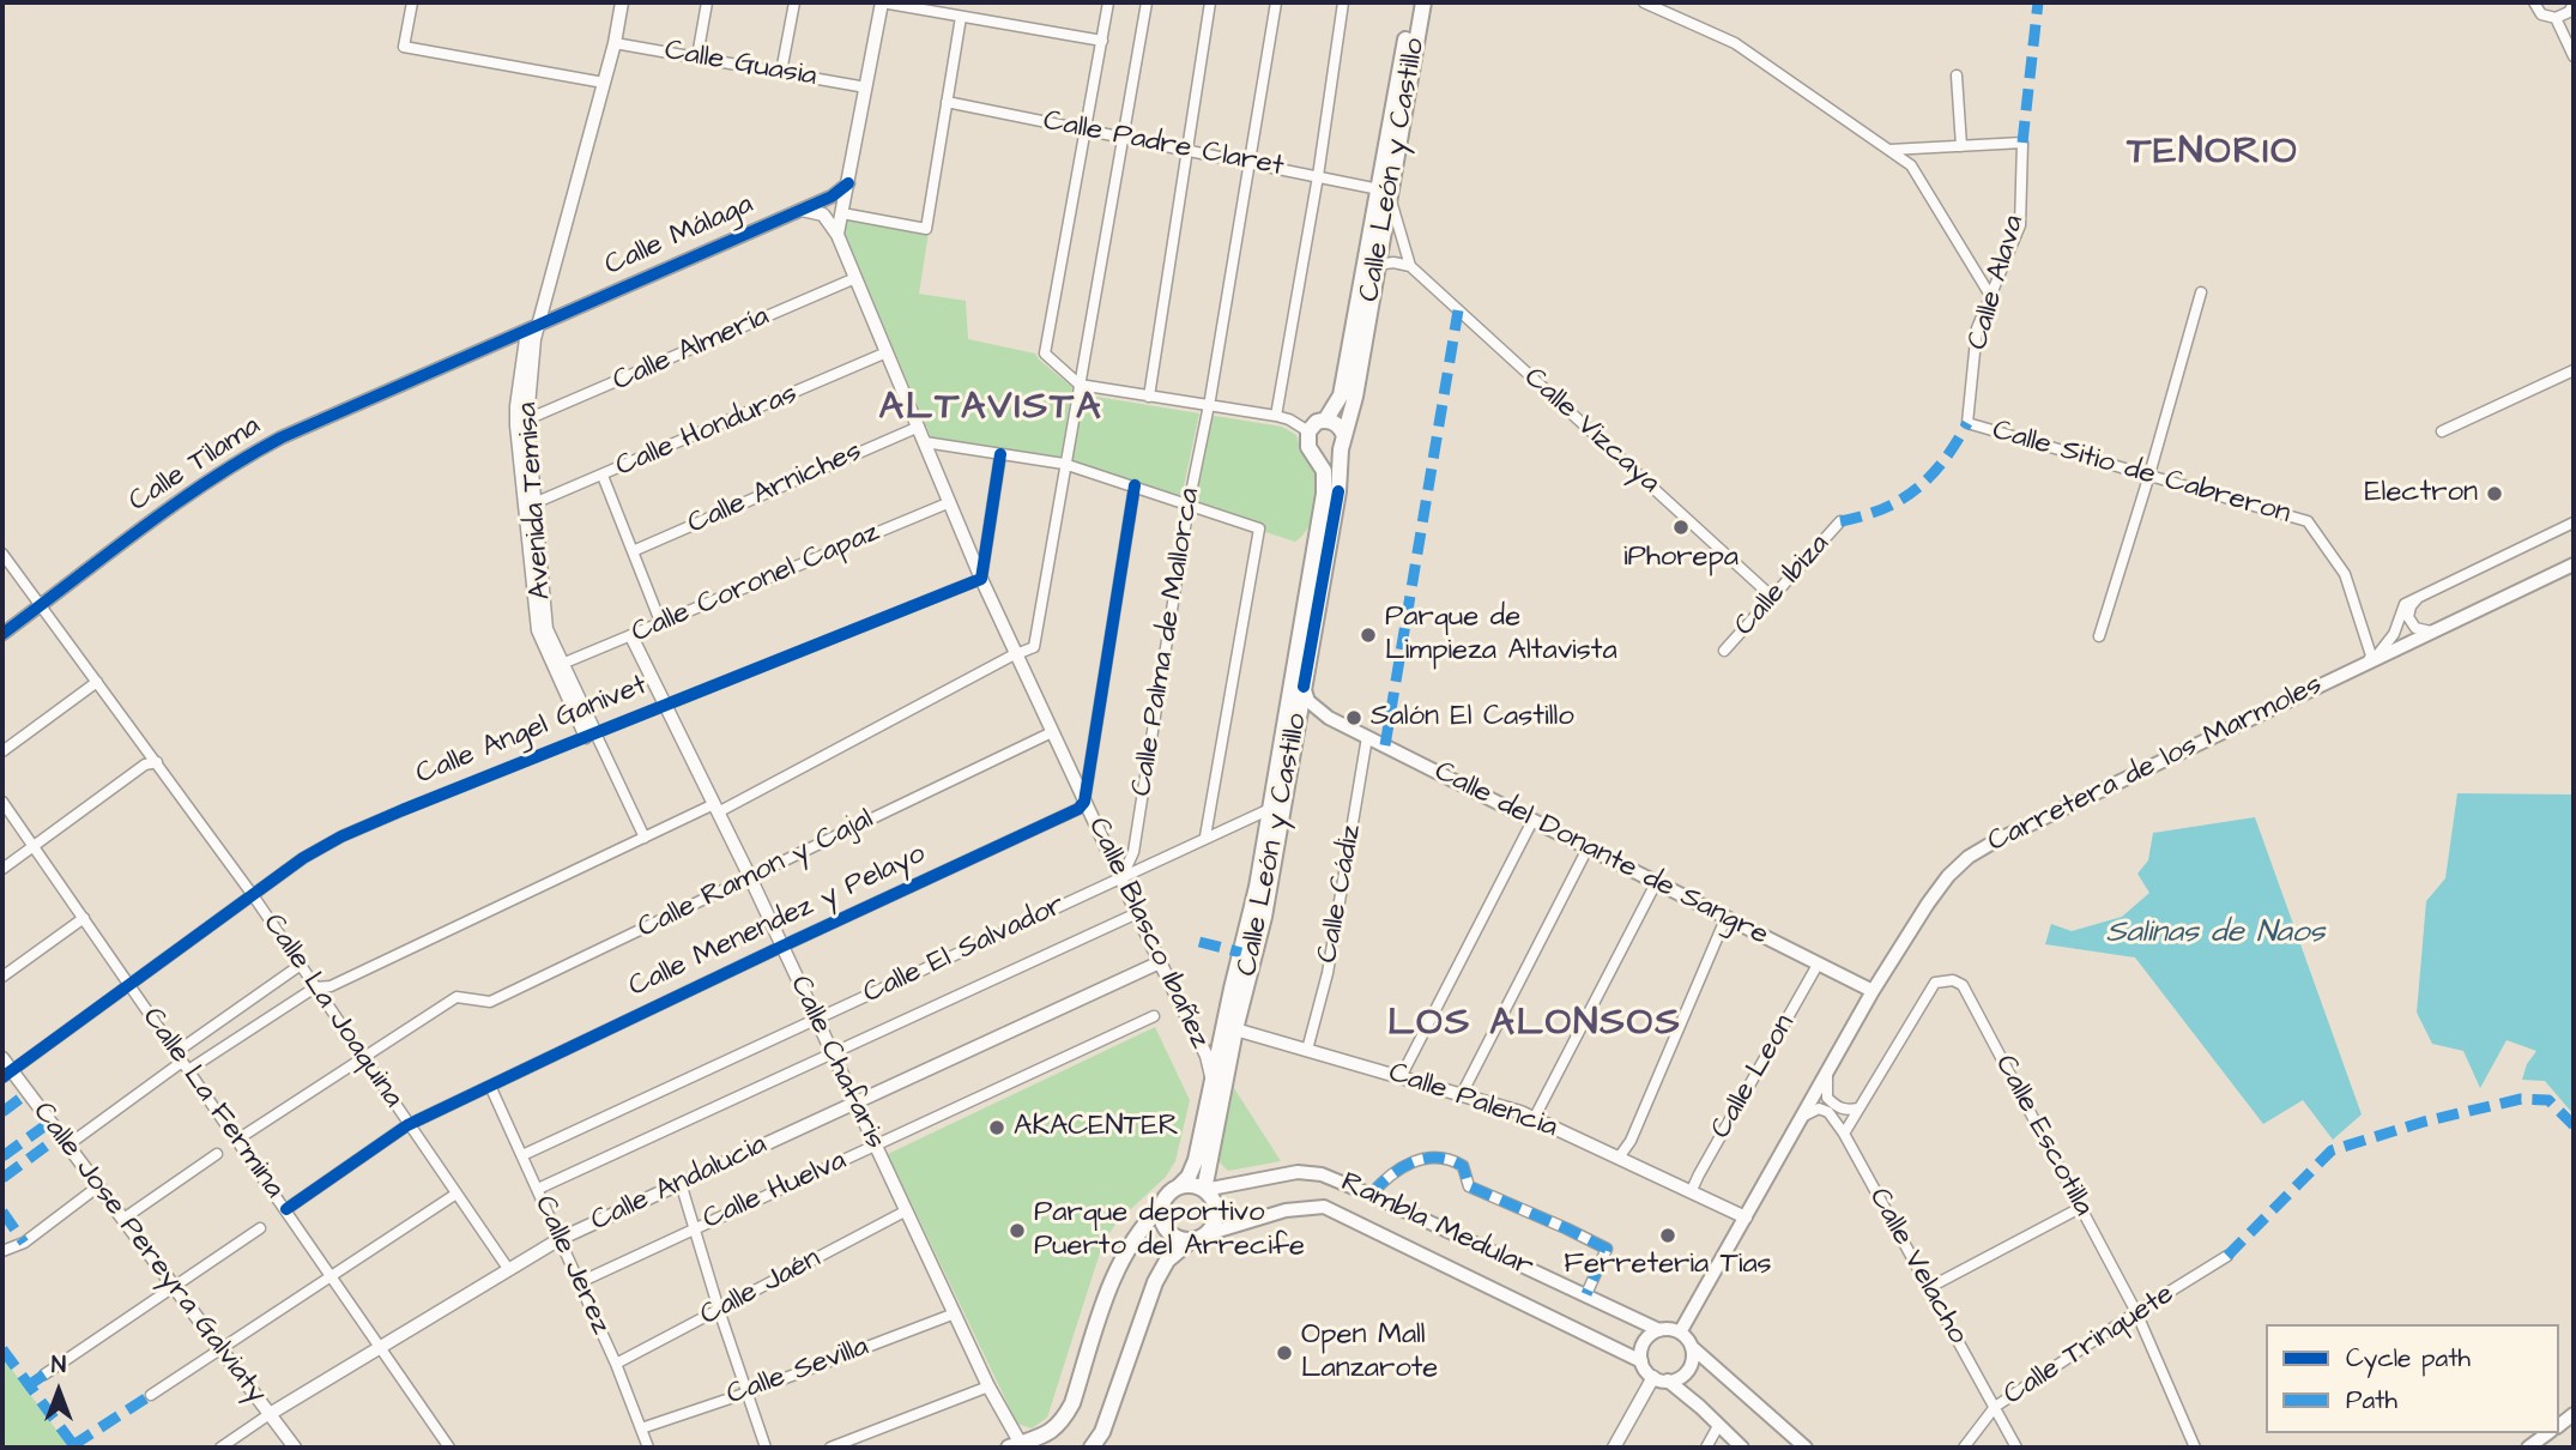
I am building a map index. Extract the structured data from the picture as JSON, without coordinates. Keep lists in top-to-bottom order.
{
  "streets": {
    "main road": [
      "Calle León y Castillo",
      "Carretera de los Marmoles",
      "Calle del Donante de Sangre",
      "Rambla Medular"
    ],
    "street": [
      "Calle Guasia",
      "Calle Padre Claret",
      "Calle Málaga",
      "Calle Alava",
      "Calle Almería",
      "Calle Honduras",
      "Calle Vizcaya",
      "Calle Tilama",
      "Calle Sitio de Cabreron",
      "Calle Arniches",
      "Avenida Temisa",
      "Calle Coronel Capaz",
      "Calle Ibiza",
      "Calle Palma de Mallorca",
      "Calle Angel Ganivet",
      "Calle Ramon y Cajal",
      "Calle Cádiz",
      "Calle Menendez y Pelayo",
      "Calle Blasco Ibañez",
      "Calle El Salvador",
      "Calle La Joaquina",
      "Calle Chafaris",
      "Calle Leon",
      "Calle Palencia",
      "Calle La Fermina",
      "Calle Escotilla",
      "Calle Andalucia",
      "Calle Huelva",
      "Calle Jose Pereyra Galviaty",
      "Calle Jerez",
      "Calle Velacho",
      "Calle Jaén",
      "Calle Trinquete",
      "Calle Sevilla"
    ]
  },
  "crossings": [
    ["Calle Guasia", "Avenida Temisa"],
    ["Calle Padre Claret", "Calle León y Castillo"],
    ["Calle Padre Claret", "Calle Palma de Mallorca"],
    ["Calle León y Castillo", "Calle del Donante de Sangre"],
    ["Calle León y Castillo", "Calle Blasco Ibañez"],
    ["Calle León y Castillo", "Calle El Salvador"],
    ["Calle León y Castillo", "Calle Palencia"],
    ["Calle León y Castillo", "Rambla Medular"],
    ["Calle Málaga", "Calle Tilama"],
    ["Calle Málaga", "Avenida Temisa"],
    ["Calle Málaga", "Calle Blasco Ibañez"],
    ["Calle Alava", "Calle Sitio de Cabreron"],
    ["Calle Almería", "Avenida Temisa"],
    ["Calle Almería", "Calle Blasco Ibañez"],
    ["Calle Honduras", "Avenida Temisa"],
    ["Calle Honduras", "Calle Blasco Ibañez"],
    ["Calle Vizcaya", "Calle Ibiza"],
    ["Calle Tilama", "Avenida Temisa"],
    ["Calle Tilama", "Calle La Joaquina"],
    ["Calle Sitio de Cabreron", "Carretera de los Marmoles"],
    ["Calle Arniches", "Calle Blasco Ibañez"],
    ["Avenida Temisa", "Calle Coronel Capaz"],
    ["Avenida Temisa", "Calle Angel Ganivet"],
    ["Calle Coronel Capaz", "Calle Blasco Ibañez"],
    ["Calle Coronel Capaz", "Calle Chafaris"],
    ["Calle Palma de Mallorca", "Calle Blasco Ibañez"],
    ["Calle Palma de Mallorca", "Calle El Salvador"],
    ["Calle Angel Ganivet", "Calle Blasco Ibañez"],
    ["Calle Angel Ganivet", "Calle La Joaquina"],
    ["Calle Angel Ganivet", "Calle Chafaris"],
    ["Calle Angel Ganivet", "Calle La Fermina"],
    ["Calle Angel Ganivet", "Calle Jose Pereyra Galviaty"],
    ["Carretera de los Marmoles", "Calle del Donante de Sangre"],
    ["Carretera de los Marmoles", "Calle Palencia"],
    ["Carretera de los Marmoles", "Rambla Medular"],
    ["Carretera de los Marmoles", "Calle Velacho"],
    ["Calle del Donante de Sangre", "Calle Cádiz"],
    ["Calle del Donante de Sangre", "Calle Leon"],
    ["Calle Ramon y Cajal", "Calle Blasco Ibañez"],
    ["Calle Ramon y Cajal", "Calle La Joaquina"],
    ["Calle Ramon y Cajal", "Calle Chafaris"],
    ["Calle Cádiz", "Calle Palencia"],
    ["Calle Menendez y Pelayo", "Calle Blasco Ibañez"],
    ["Calle Menendez y Pelayo", "Calle La Joaquina"],
    ["Calle Menendez y Pelayo", "Calle Chafaris"],
    ["Calle Menendez y Pelayo", "Calle La Fermina"],
    ["Calle Menendez y Pelayo", "Calle Jerez"],
    ["Calle Blasco Ibañez", "Calle El Salvador"],
    ["Calle Blasco Ibañez", "Calle Andalucia"],
    ["Calle El Salvador", "Calle Chafaris"],
    ["Calle El Salvador", "Calle Jerez"],
    ["Calle La Joaquina", "Calle Andalucia"],
    ["Calle Chafaris", "Calle Andalucia"],
    ["Calle Chafaris", "Calle Huelva"],
    ["Calle Chafaris", "Calle Jaén"],
    ["Calle Chafaris", "Calle Sevilla"],
    ["Calle Leon", "Calle Palencia"],
    ["Calle La Fermina", "Calle Andalucia"],
    ["Calle Escotilla", "Calle Velacho"],
    ["Calle Escotilla", "Calle Trinquete"],
    ["Calle Andalucia", "Calle Jose Pereyra Galviaty"],
    ["Calle Andalucia", "Calle Jerez"],
    ["Calle Huelva", "Calle Jerez"],
    ["Calle Jerez", "Calle Jaén"],
    ["Calle Jerez", "Calle Sevilla"],
    ["Calle Velacho", "Calle Trinquete"]
  ],
  "districts": ["TENORIO", "ALTAVISTA", "LOS ALONSOS"],
  "water": ["Salinas de Naos"],
  "places": [
    "Electron",
    "iPhorepa",
    "Parque de Limpieza Altavista",
    "Salón El Castillo",
    "AKACENTER",
    "Parque deportivo Puerto del Arrecife",
    "Ferreteria Tias",
    "Open Mall Lanzarote"
  ],
  "legend": ["Cycle path", "Path"],
  "north": "top"
}
